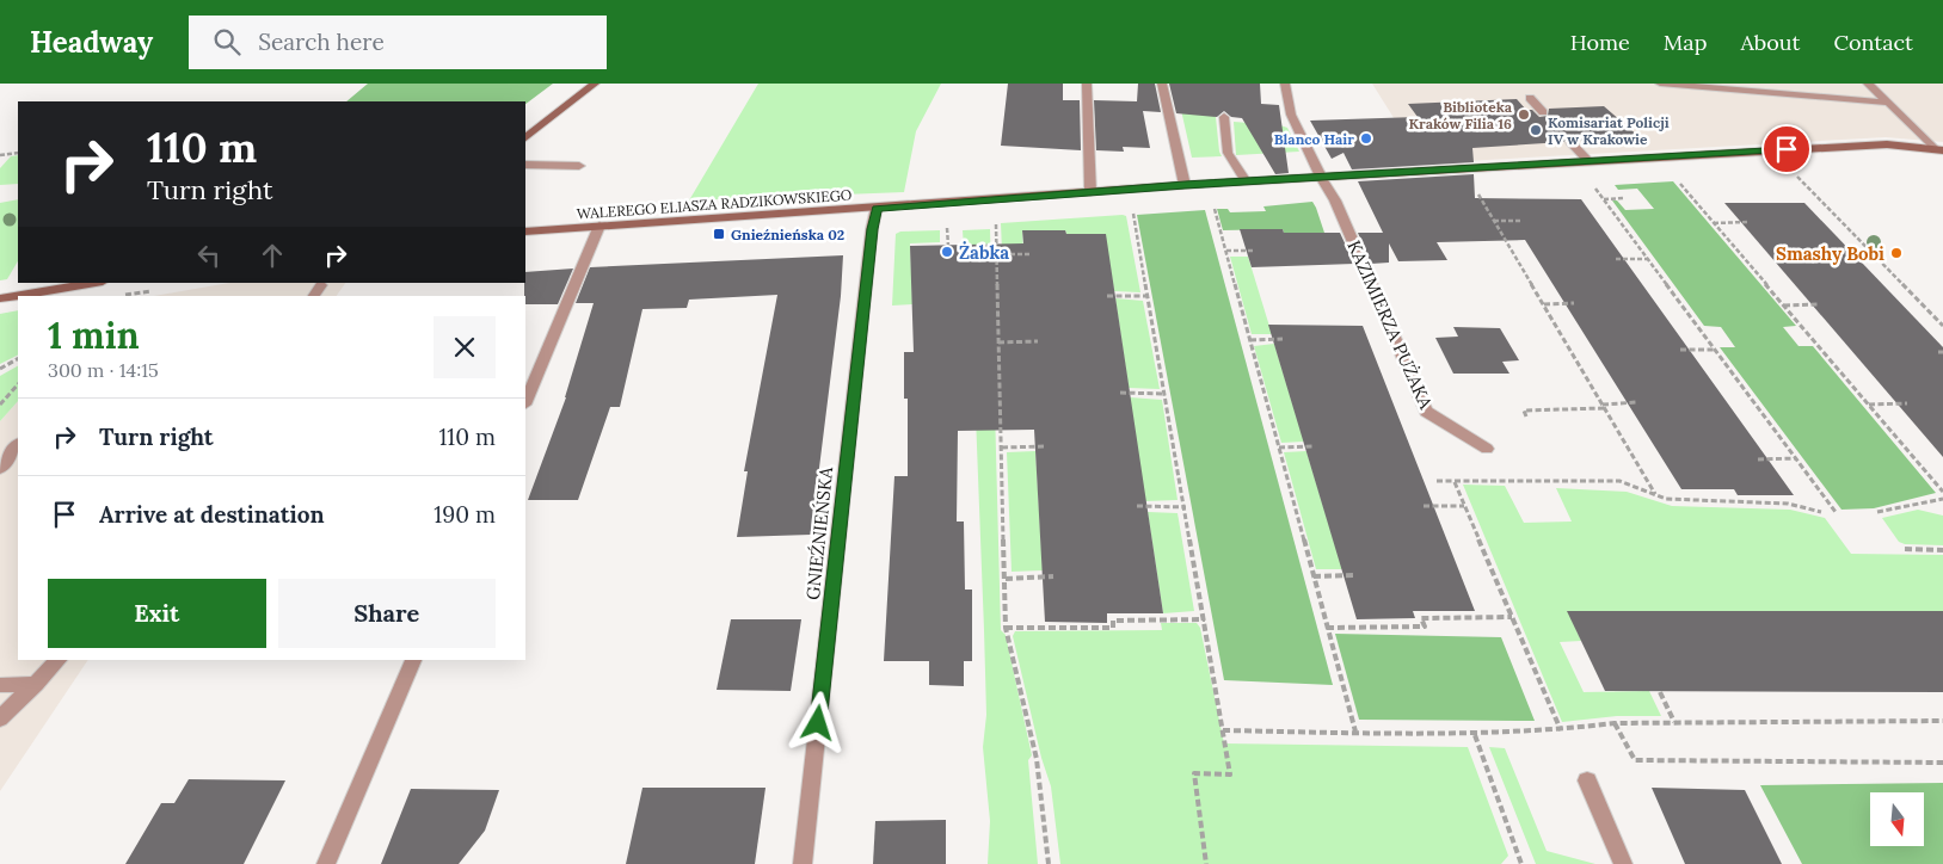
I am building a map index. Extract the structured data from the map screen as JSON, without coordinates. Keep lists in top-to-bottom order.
{
  "streets": {
    "street": ["WALEREGO ELIASZA RADZIKOWSKIEGO", "KAZIMIERZA PUŻAKA", "GNIEŹNIEŃSKA"]
  },
  "crossings": [
    ["WALEREGO ELIASZA RADZIKOWSKIEGO", "KAZIMIERZA PUŻAKA"],
    ["WALEREGO ELIASZA RADZIKOWSKIEGO", "GNIEŹNIEŃSKA"]
  ],
  "places": {
    "other": [
      "Biblioteka Kraków Filia 16",
      "Komisariat Policji IV w Krakowie",
      "Blanco Hair",
      "Żabka",
      "Smashy Bobi"
    ],
    "transit": ["Gnieźnieńska 02"]
  },
  "north": "bottom",
  "page": {
    "header": "Headway",
    "search": "Search here",
    "nav": [
      "Home",
      "Map",
      "About",
      "Contact"
    ],
    "turn": ["110 m", "Turn right"],
    "heading": ["1 min", "300 m · 14:15"],
    "list": [
      {
        "name": "Turn right",
        "value": "110 m"
      },
      {
        "name": "Arrive at destination",
        "value": "190 m"
      }
    ],
    "buttons": ["Exit", "Share"]
  }
}
